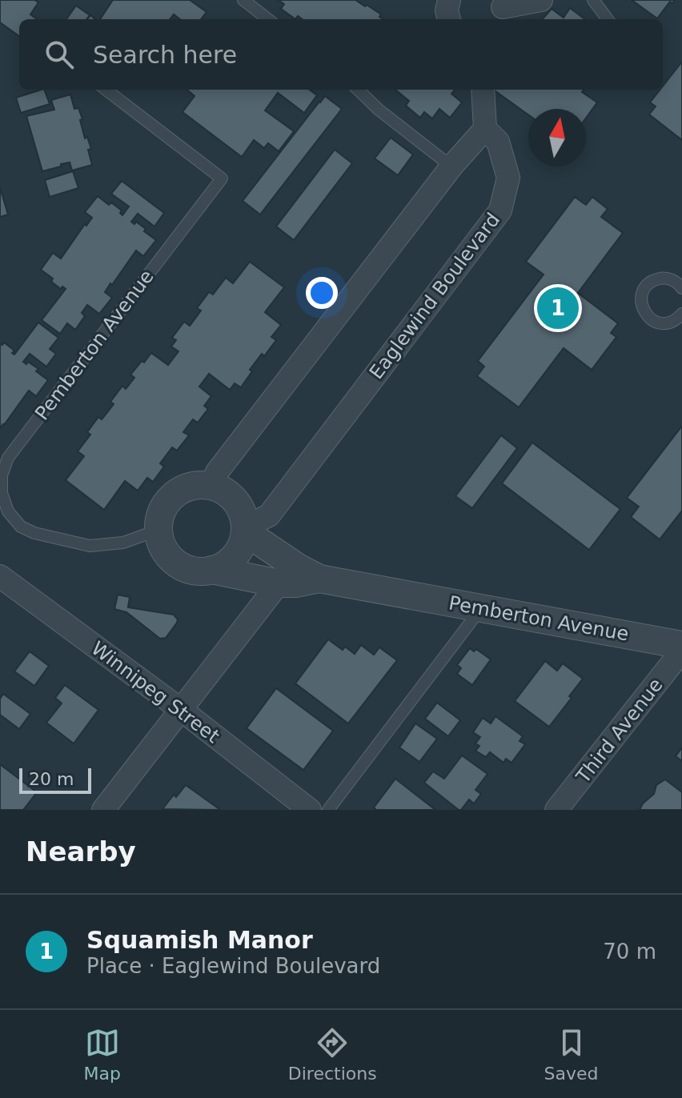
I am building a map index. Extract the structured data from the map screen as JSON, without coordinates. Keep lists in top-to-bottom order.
{
  "streets": {
    "street": [
      "Eaglewind Boulevard",
      "Pemberton Avenue",
      "Winnipeg Street",
      "Third Avenue"
    ]
  },
  "crossings": [
    ["Eaglewind Boulevard", "Pemberton Avenue"]
  ],
  "scale_bar": "20 m",
  "north": "top",
  "page": {
    "search": "Search here",
    "pins": "1",
    "scale": "20 m",
    "heading": "Nearby",
    "list": [
      {
        "mark": "1",
        "name": "Squamish Manor",
        "note": "Place · Eaglewind Boulevard",
        "value": "70 m"
      }
    ],
    "nav": ["Map", "Directions", "Saved"]
  }
}
